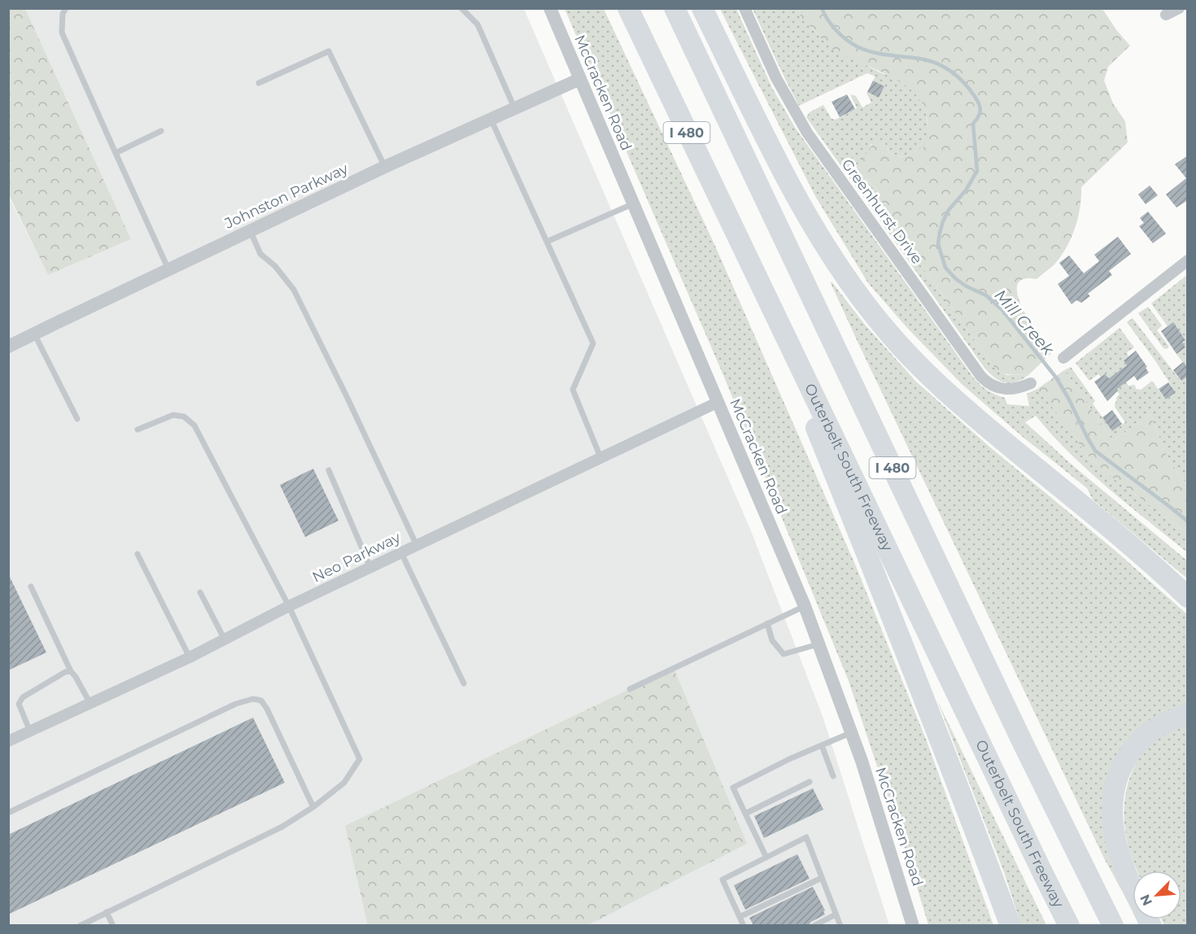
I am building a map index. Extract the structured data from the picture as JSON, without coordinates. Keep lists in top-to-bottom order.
{
  "streets": {
    "highway": ["I 480", "Outerbelt South Freeway"],
    "street": [
      "McCracken Road",
      "Johnston Parkway",
      "Greenhurst Drive",
      "Neo Parkway"
    ]
  },
  "crossings": [
    ["McCracken Road", "Johnston Parkway"],
    ["McCracken Road", "Neo Parkway"]
  ],
  "water": ["Mill Creek"],
  "north": "bottom left"
}
